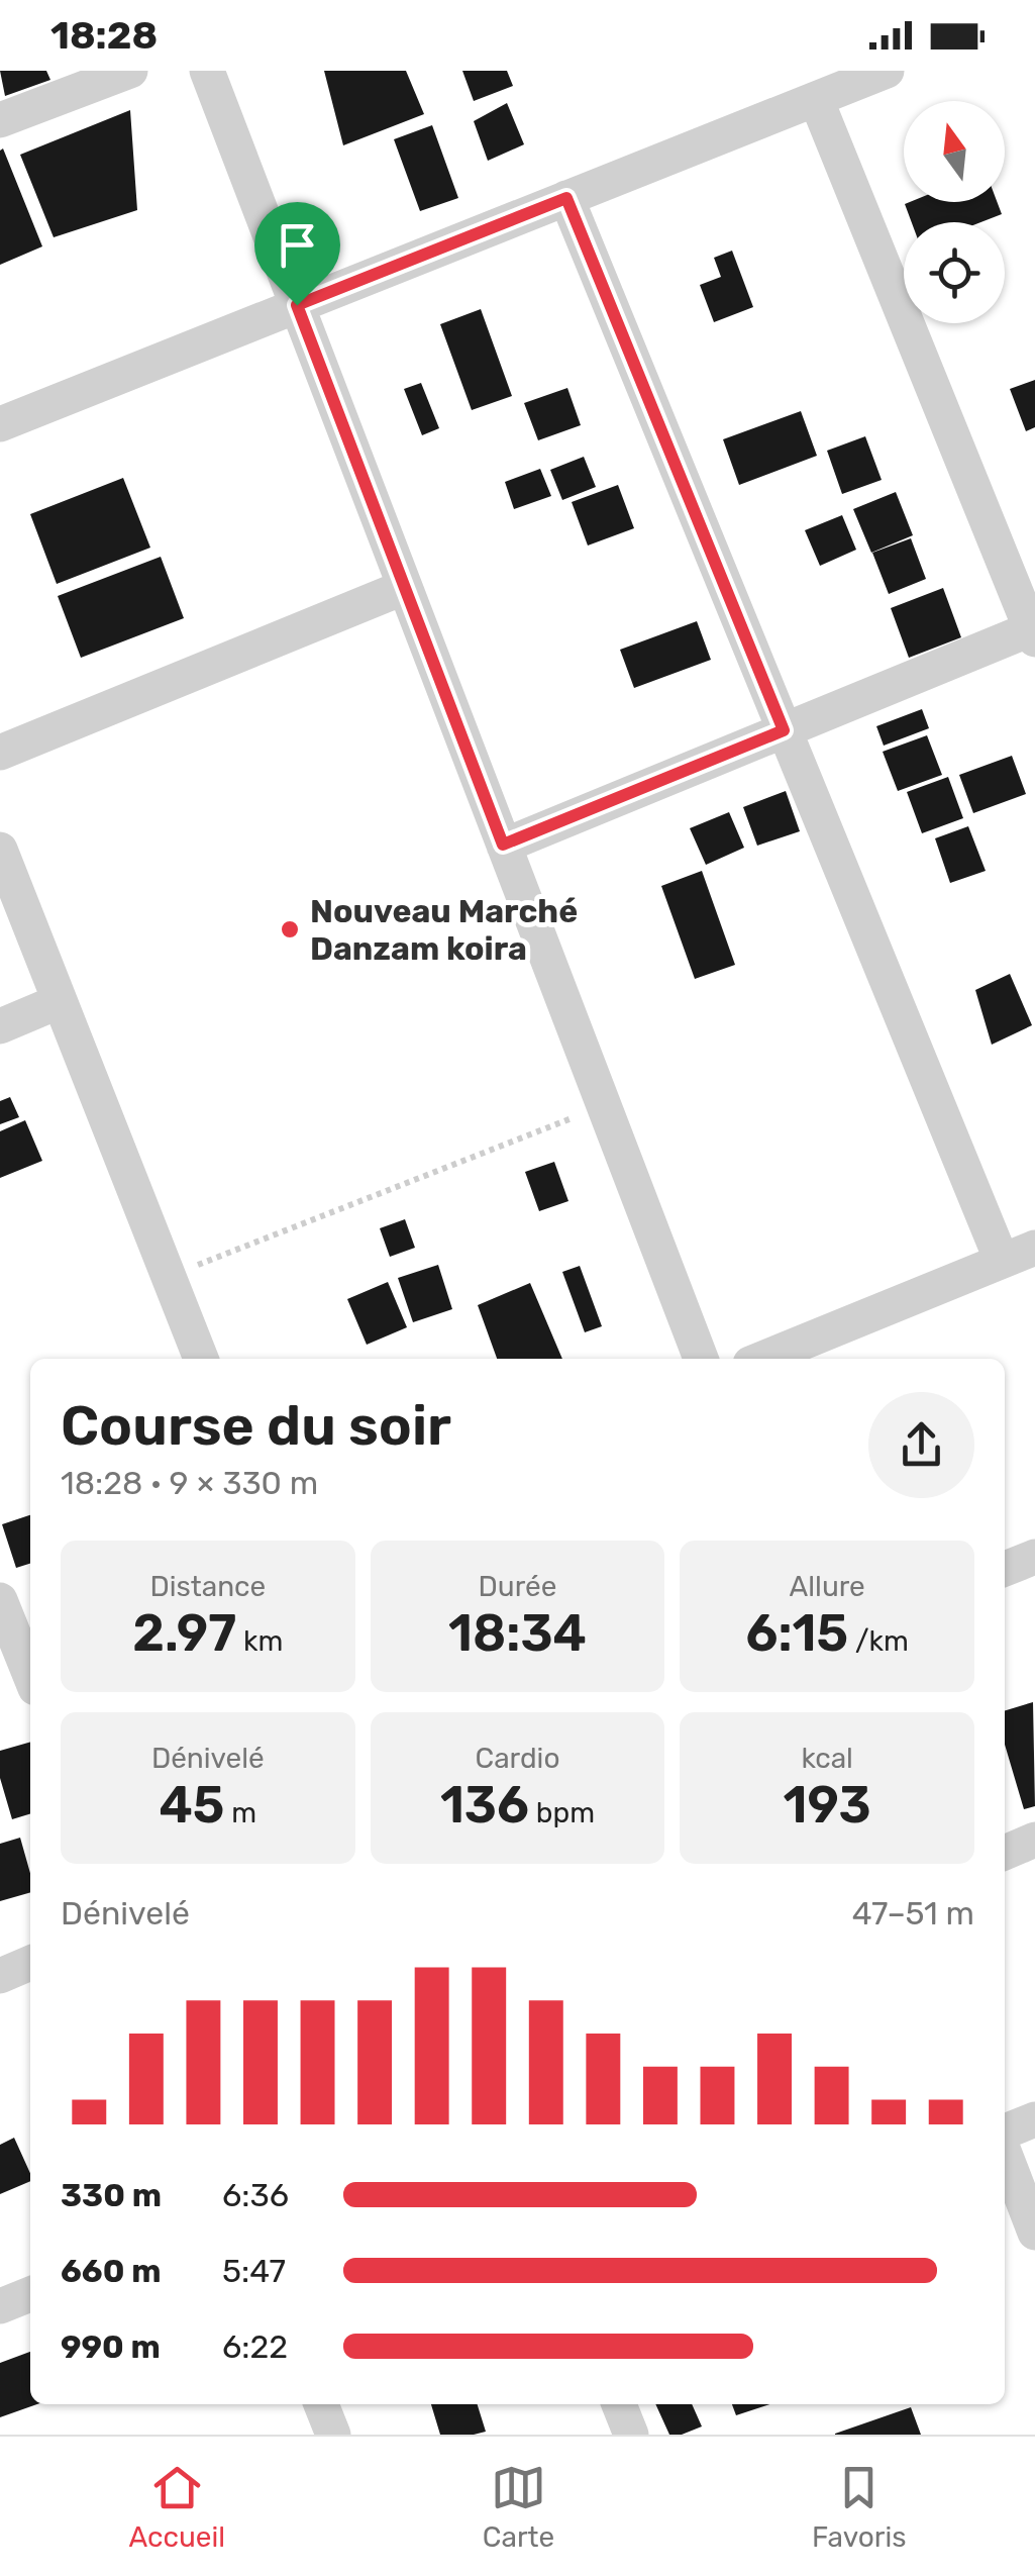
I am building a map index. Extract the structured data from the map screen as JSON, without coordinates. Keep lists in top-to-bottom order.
{
  "places": ["Nouveau Marché Danzam koira"],
  "north": "top",
  "page": {
    "status": "18:28",
    "heading": ["Course du soir", "18:28 · 9 × 330 m"],
    "stats": [
      ["Distance", "2.97 km"],
      ["Durée", "18:34"],
      ["Allure", "6:15 /km"],
      ["Dénivelé", "45 m"],
      ["Cardio", "136 bpm"],
      ["kcal", "193"]
    ],
    "chart": ["Dénivelé", "47–51 m"],
    "list": [
      {
        "name": "330 m",
        "note": "6:36"
      },
      {
        "name": "660 m",
        "note": "5:47"
      },
      {
        "name": "990 m",
        "note": "6:22"
      }
    ],
    "tabs": ["Accueil", "Carte", "Favoris"]
  }
}
